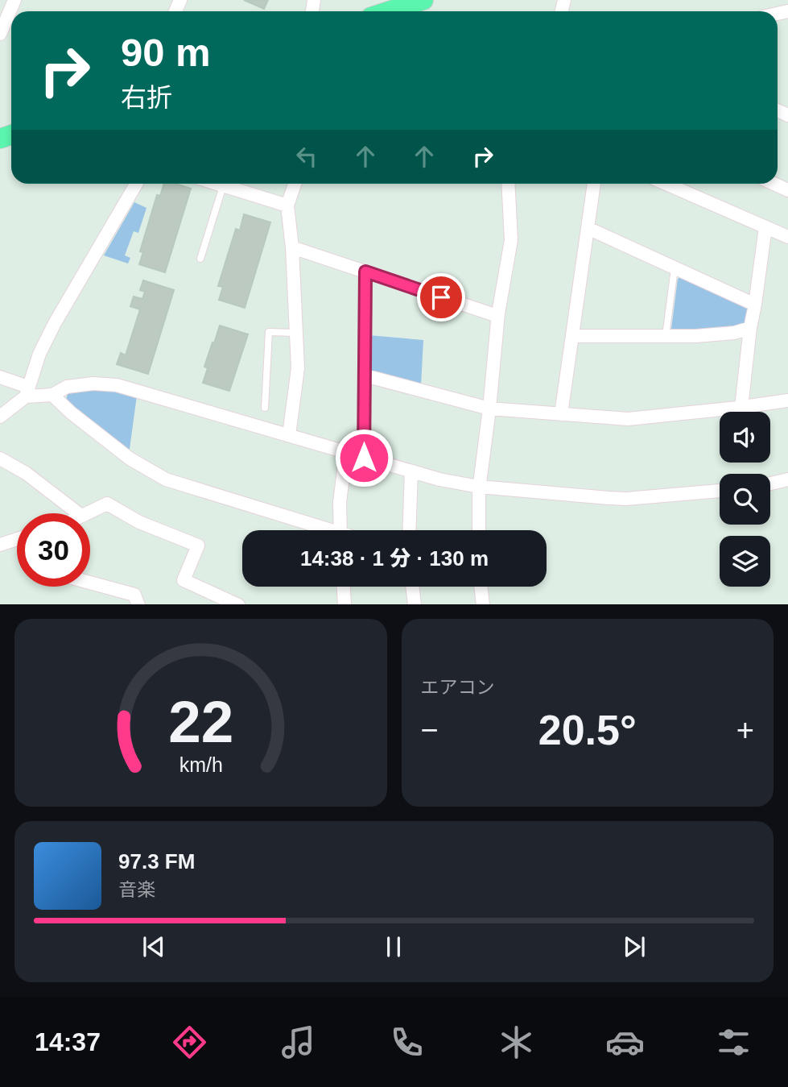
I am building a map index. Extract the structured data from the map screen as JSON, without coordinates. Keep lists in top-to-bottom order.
{
  "page": {
    "turn": ["90 m", "右折"],
    "limit": "30",
    "trip": "14:38 · 1 分 · 130 m",
    "tile": "エアコン",
    "heat": ["−", "20.5°", "+"],
    "song": ["97.3 FM", "音楽"],
    "tabs": "14:37",
    "gauge": ["22", "km/h"]
  }
}
